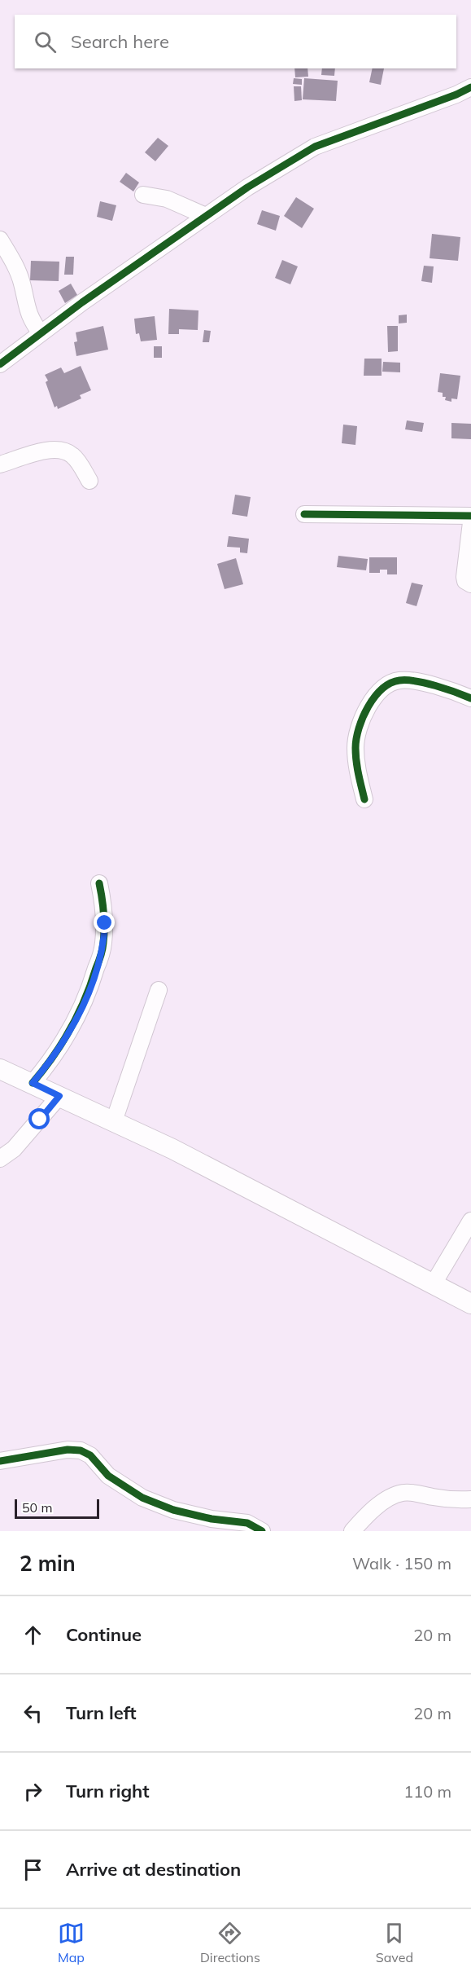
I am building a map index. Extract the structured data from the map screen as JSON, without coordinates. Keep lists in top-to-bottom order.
{
  "scale_bar": "50 m",
  "page": {
    "search": "Search here",
    "scale": "50 m",
    "heading": ["2 min", "Walk · 150 m"],
    "list": [
      ["Continue", "20 m"],
      ["Turn left", "20 m"],
      ["Turn right", "110 m"],
      "Arrive at destination"
    ],
    "nav": ["Map", "Directions", "Saved"]
  }
}
